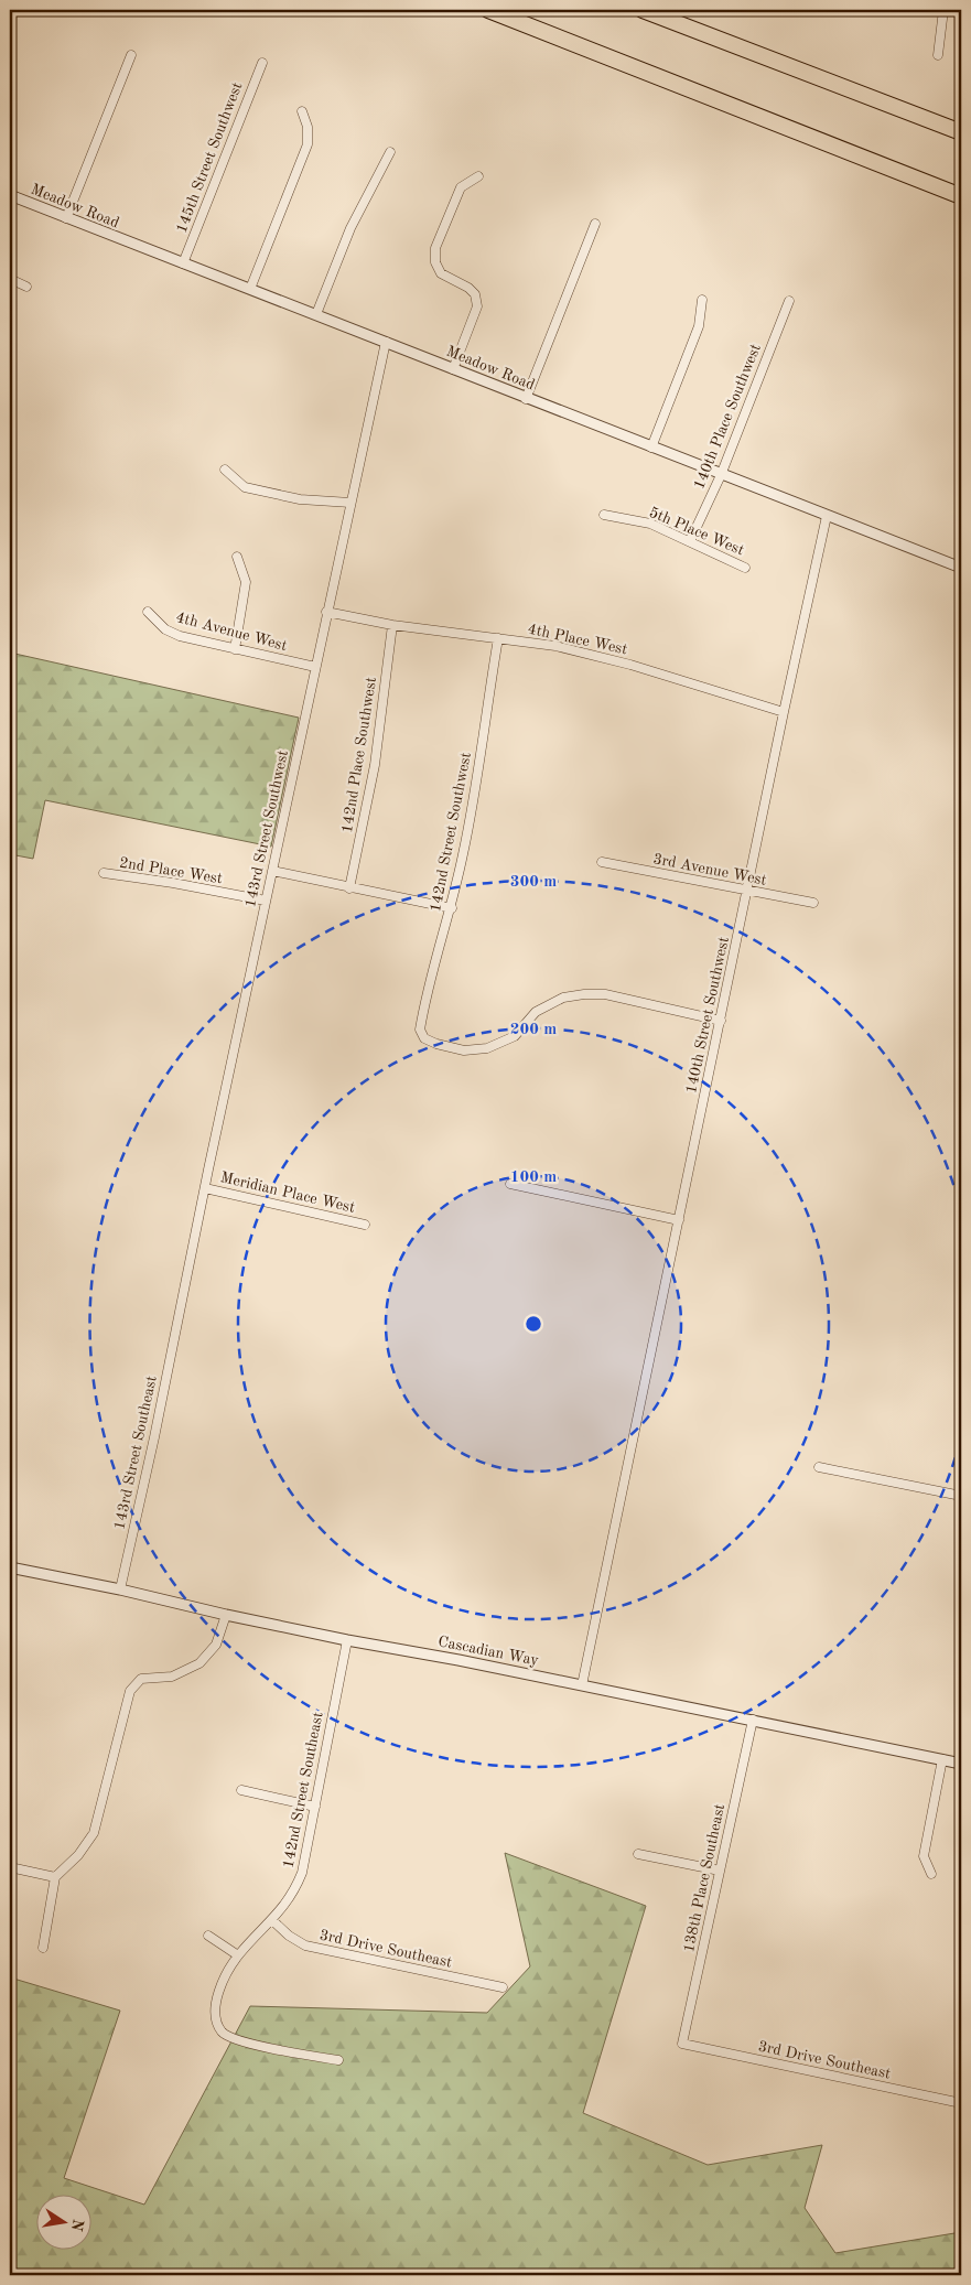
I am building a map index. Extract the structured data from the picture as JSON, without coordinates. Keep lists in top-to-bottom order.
{
  "streets": {
    "street": [
      "145th Street Southwest",
      "Meadow Road",
      "140th Place Southwest",
      "5th Place West",
      "4th Avenue West",
      "4th Place West",
      "142nd Place Southwest",
      "143rd Street Southwest",
      "142nd Street Southwest",
      "3rd Avenue West",
      "2nd Place West",
      "140th Street Southwest",
      "Meridian Place West",
      "143rd Street Southeast",
      "Cascadian Way",
      "142nd Street Southeast",
      "138th Place Southeast",
      "3rd Drive Southeast"
    ]
  },
  "crossings": [
    ["145th Street Southwest", "Meadow Road"],
    ["Meadow Road", "140th Place Southwest"],
    ["Meadow Road", "143rd Street Southwest"],
    ["Meadow Road", "140th Street Southwest"],
    ["140th Place Southwest", "5th Place West"],
    ["4th Avenue West", "143rd Street Southwest"],
    ["4th Place West", "142nd Place Southwest"],
    ["4th Place West", "143rd Street Southwest"],
    ["4th Place West", "142nd Street Southwest"],
    ["4th Place West", "140th Street Southwest"],
    ["143rd Street Southwest", "2nd Place West"],
    ["143rd Street Southwest", "Meridian Place West"],
    ["143rd Street Southwest", "143rd Street Southeast"],
    ["142nd Street Southwest", "140th Street Southwest"],
    ["3rd Avenue West", "140th Street Southwest"],
    ["140th Street Southwest", "Cascadian Way"],
    ["143rd Street Southeast", "Cascadian Way"],
    ["Cascadian Way", "142nd Street Southeast"],
    ["Cascadian Way", "138th Place Southeast"],
    ["142nd Street Southeast", "3rd Drive Southeast"],
    ["138th Place Southeast", "3rd Drive Southeast"]
  ],
  "north": "right",
  "rings": ["300 m", "200 m", "100 m"]
}
